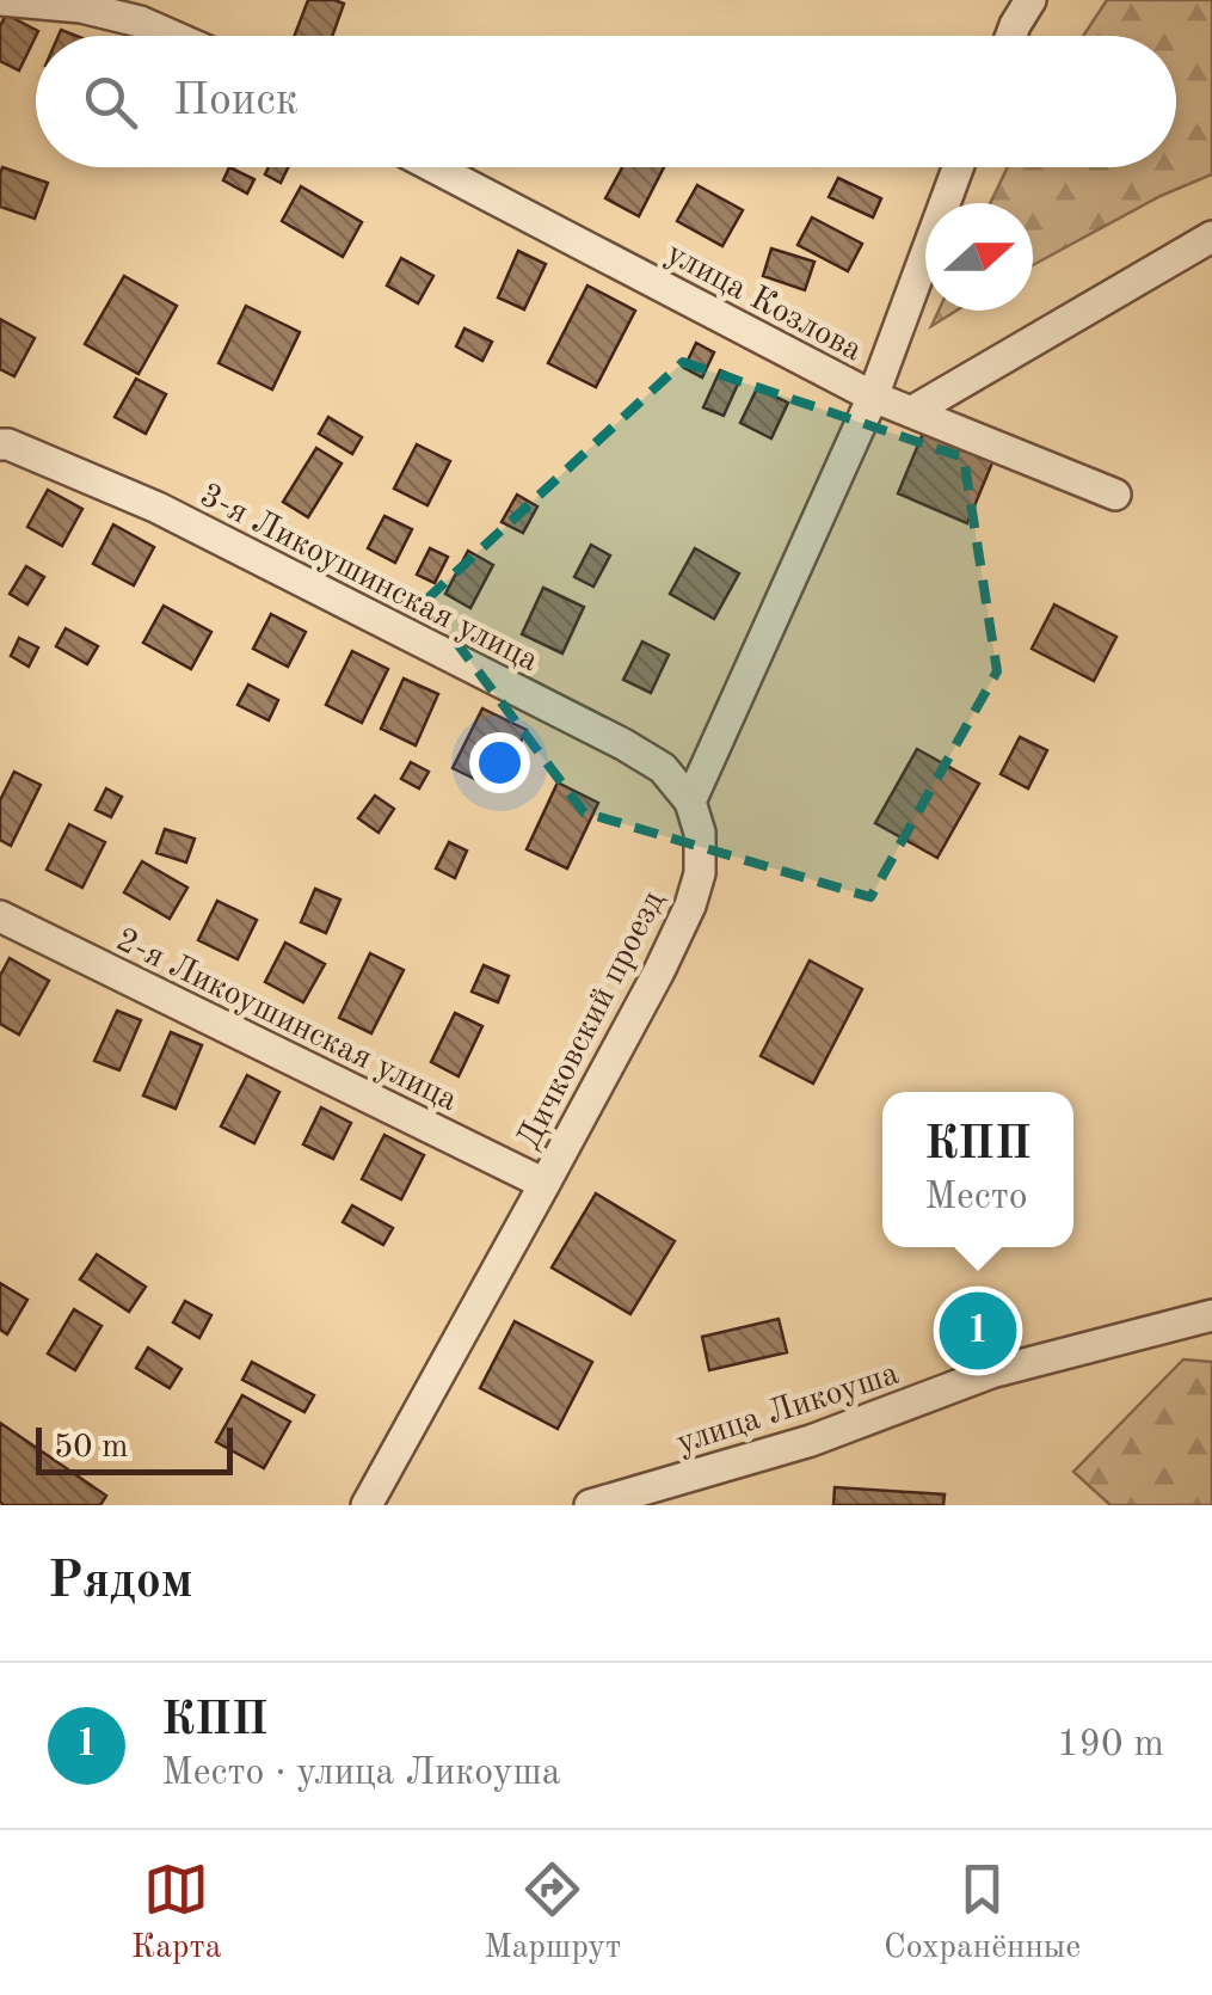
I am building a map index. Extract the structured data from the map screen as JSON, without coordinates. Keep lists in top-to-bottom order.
{
  "streets": {
    "street": [
      "улица Козлова",
      "3-я Ликоушинская улица",
      "2-я Ликоушинская улица",
      "Дичковский проезд",
      "улица Ликоуша"
    ]
  },
  "crossings": [
    ["3-я Ликоушинская улица", "Дичковский проезд"],
    ["2-я Ликоушинская улица", "Дичковский проезд"]
  ],
  "scale_bar": "50 m",
  "north": "right",
  "page": {
    "search": "Поиск",
    "popup": ["КПП", "Место"],
    "pins": "1",
    "scale": "50 m",
    "heading": "Рядом",
    "list": [
      {
        "mark": "1",
        "name": "КПП",
        "note": "Место · улица Ликоуша",
        "value": "190 m"
      }
    ],
    "nav": ["Карта", "Маршрут", "Сохранённые"]
  }
}
